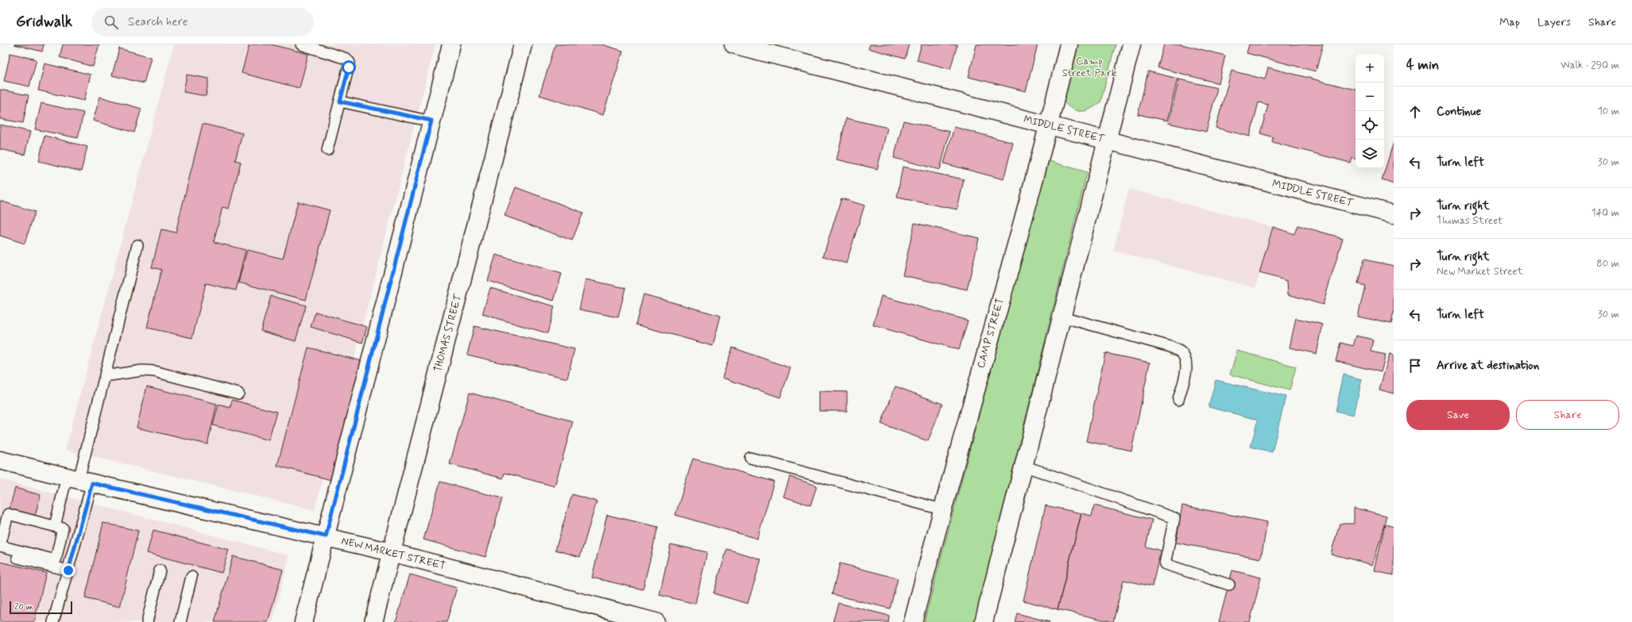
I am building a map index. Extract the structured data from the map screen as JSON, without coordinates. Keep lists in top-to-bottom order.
{
  "streets": {
    "street": [
      "MIDDLE STREET",
      "THOMAS STREET",
      "CAMP STREET",
      "NEW MARKET STREET"
    ]
  },
  "crossings": [
    ["MIDDLE STREET", "CAMP STREET"],
    ["THOMAS STREET", "NEW MARKET STREET"]
  ],
  "parks": ["Camp Street Park"],
  "scale_bar": "20 m",
  "page": {
    "header": "Gridwalk",
    "search": "Search here",
    "nav": ["Map", "Layers", "Share"],
    "heading": ["4 min", "Walk · 290 m"],
    "map_buttons": ["+", "−"],
    "list": [
      ["Continue", "10 m"],
      ["Turn left", "30 m"],
      ["Turn right", "Thomas Street", "140 m"],
      ["Turn right", "New Market Street", "80 m"],
      ["Turn left", "30 m"],
      "Arrive at destination"
    ],
    "buttons": ["Save", "Share"],
    "scale": "20 m"
  }
}
